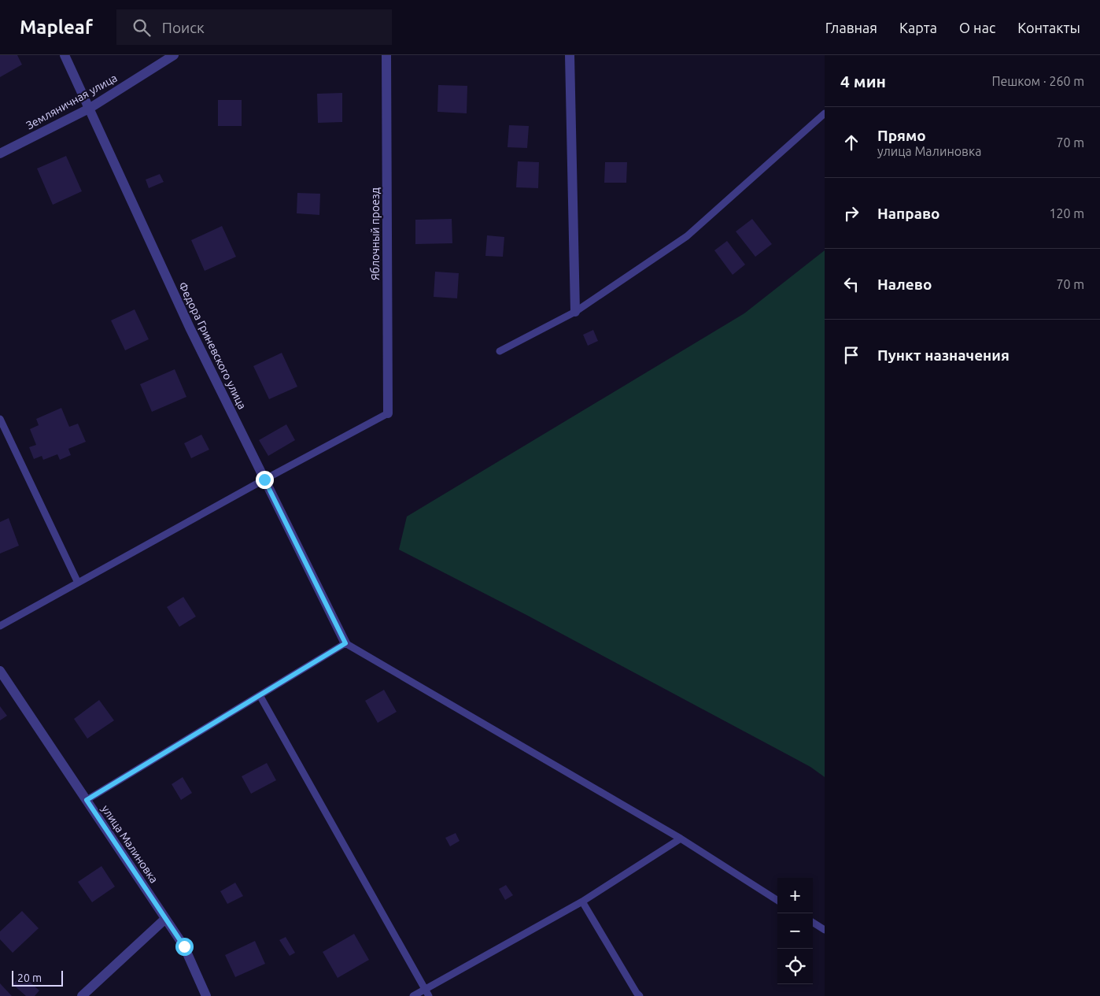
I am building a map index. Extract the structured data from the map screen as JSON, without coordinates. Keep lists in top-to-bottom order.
{
  "streets": {
    "street": [
      "Земляничная улица",
      "Яблочный проезд",
      "Федора Гриневского улица",
      "улица Малиновка"
    ]
  },
  "crossings": [
    ["Земляничная улица", "Федора Гриневского улица"]
  ],
  "scale_bar": "20 m",
  "page": {
    "header": "Mapleaf",
    "search": "Поиск",
    "nav": [
      "Главная",
      "Карта",
      "О нас",
      "Контакты"
    ],
    "heading": ["4 мин", "Пешком · 260 m"],
    "list": [
      ["Прямо", "улица Малиновка", "70 m"],
      ["Направо", "120 m"],
      ["Налево", "70 m"],
      "Пункт назначения"
    ],
    "map_buttons": ["+", "−"],
    "scale": "20 m"
  }
}
